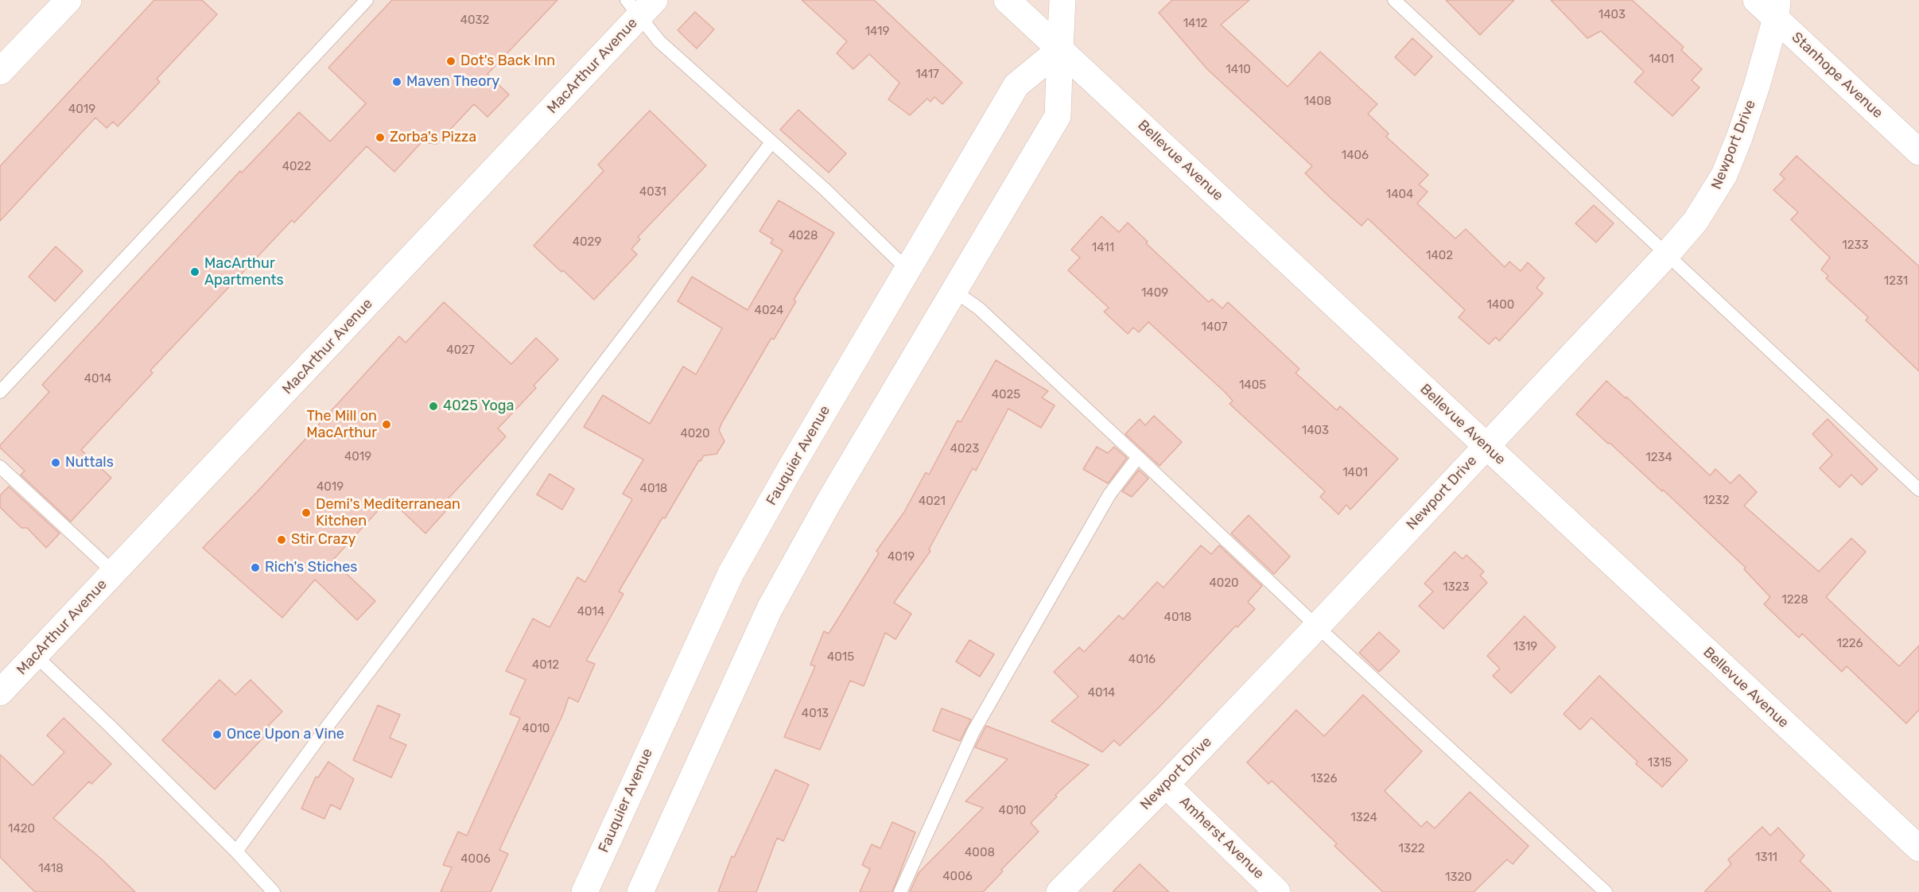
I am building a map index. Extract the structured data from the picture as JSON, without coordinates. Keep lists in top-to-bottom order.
{
  "streets": {
    "street": [
      "MacArthur Avenue",
      "Stanhope Avenue",
      "Newport Drive",
      "Bellevue Avenue",
      "Fauquier Avenue",
      "Amherst Avenue"
    ]
  },
  "crossings": [
    ["Stanhope Avenue", "Newport Drive"],
    ["Newport Drive", "Bellevue Avenue"],
    ["Newport Drive", "Amherst Avenue"],
    ["Bellevue Avenue", "Fauquier Avenue"]
  ],
  "places": [
    "Dot's Back Inn",
    "Maven Theory",
    "Zorba's Pizza",
    "MacArthur Apartments",
    "4025 Yoga",
    "The Mill on MacArthur",
    "Nuttals",
    "Demi's Mediterranean Kitchen",
    "Stir Crazy",
    "Rich's Stiches",
    "Once Upon a Vine"
  ],
  "house_numbers": [
    "1403",
    "4032",
    "1412",
    "1419",
    "1401",
    "1410",
    "1417",
    "1408",
    "4019",
    "1406",
    "4022",
    "4031",
    "1404",
    "4028",
    "4029",
    "1233",
    "1411",
    "1402",
    "1231",
    "1409",
    "1400",
    "4024",
    "1407",
    "4027",
    "4014",
    "1405",
    "4025",
    "1403",
    "4020",
    "4023",
    "4019",
    "1234",
    "1401",
    "4019",
    "4018",
    "1232",
    "4021",
    "4019",
    "4020",
    "1323",
    "1228",
    "4014",
    "4018",
    "1226",
    "1319",
    "4015",
    "4016",
    "4012",
    "4014",
    "4013",
    "4010",
    "1315",
    "1326",
    "4010",
    "1324",
    "1420",
    "1322",
    "4008",
    "1311",
    "4006",
    "1418",
    "4006",
    "1320"
  ]
}
